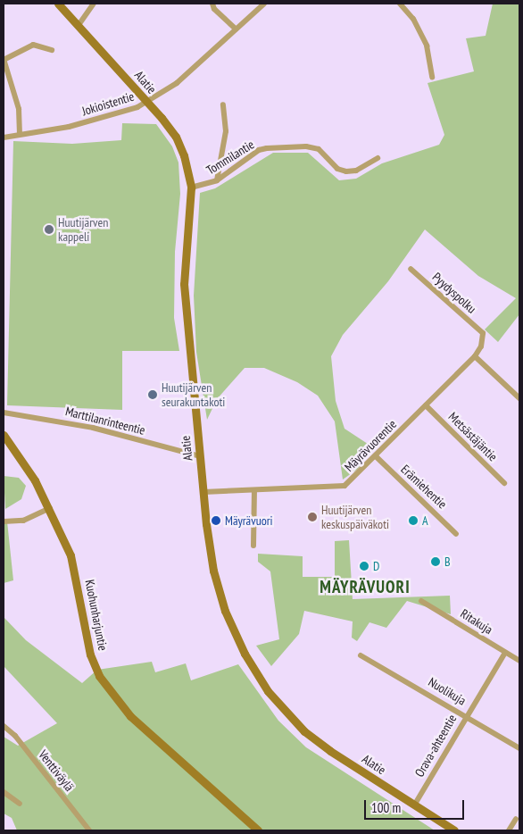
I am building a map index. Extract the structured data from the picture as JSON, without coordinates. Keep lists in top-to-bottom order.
{
  "streets": {
    "street": [
      "Alatie",
      "Jokioistentie",
      "Tommilantie",
      "Pyydyspolku",
      "Marttilanrinteentie",
      "Metsästäjäntie",
      "Mäyrävuorentie",
      "Erämiehentie",
      "Kuohunharjuntie",
      "Ritakuja",
      "Nuolikuja",
      "Orava-ahteentie",
      "Venttiväylä"
    ]
  },
  "crossings": [
    ["Alatie", "Jokioistentie"],
    ["Alatie", "Tommilantie"],
    ["Alatie", "Marttilanrinteentie"],
    ["Alatie", "Mäyrävuorentie"],
    ["Alatie", "Orava-ahteentie"],
    ["Pyydyspolku", "Mäyrävuorentie"],
    ["Metsästäjäntie", "Mäyrävuorentie"],
    ["Mäyrävuorentie", "Erämiehentie"],
    ["Ritakuja", "Orava-ahteentie"],
    ["Nuolikuja", "Orava-ahteentie"]
  ],
  "districts": ["MÄYRÄVUORI"],
  "places": [
    "Huutijärven kappeli",
    "Huutijärven seurakuntakoti",
    "Huutijärven keskuspäiväkoti",
    "Mäyrävuori",
    "A",
    "B",
    "D"
  ],
  "scale_bar": "100 m"
}
